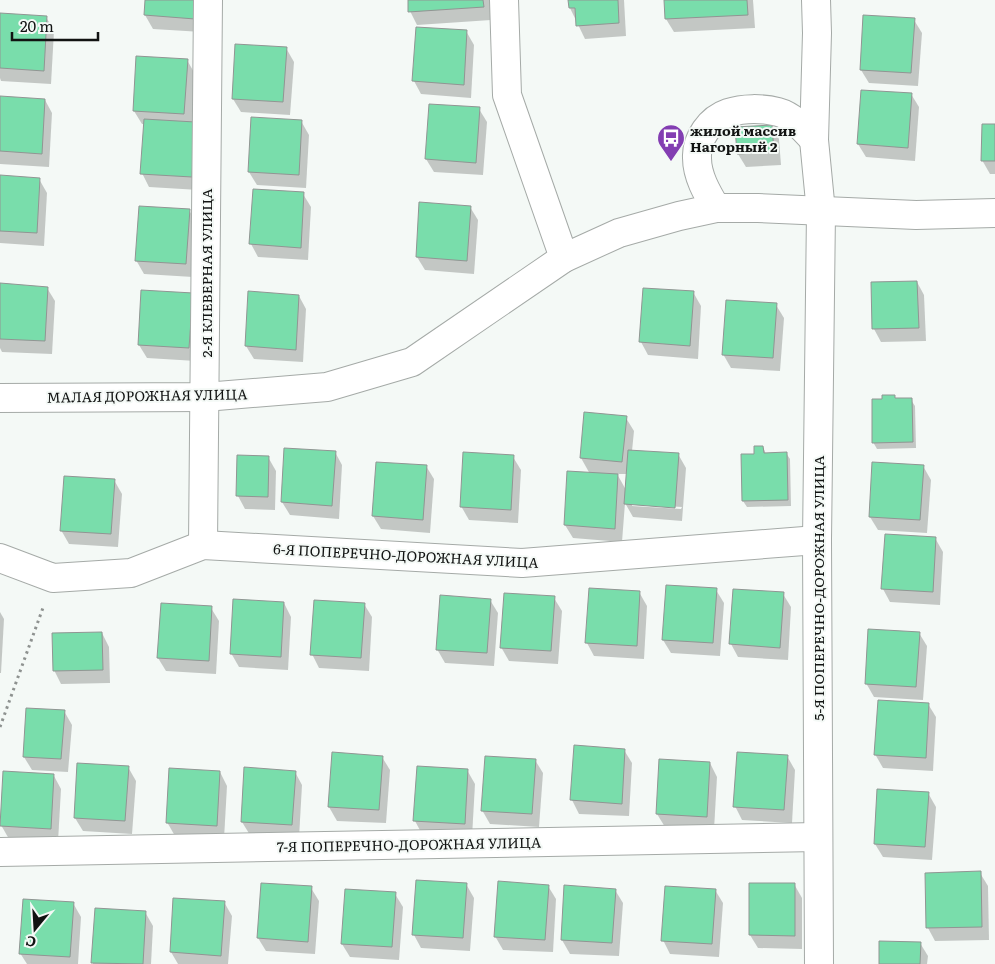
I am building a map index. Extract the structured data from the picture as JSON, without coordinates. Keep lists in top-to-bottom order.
{
  "streets": {
    "street": [
      "2-Я КЛЕВЕРНАЯ УЛИЦА",
      "МАЛАЯ ДОРОЖНАЯ УЛИЦА",
      "6-Я ПОПЕРЕЧНО-ДОРОЖНАЯ УЛИЦА",
      "5-Я ПОПЕРЕЧНО-ДОРОЖНАЯ УЛИЦА",
      "7-Я ПОПЕРЕЧНО-ДОРОЖНАЯ УЛИЦА"
    ]
  },
  "crossings": [
    ["2-Я КЛЕВЕРНАЯ УЛИЦА", "МАЛАЯ ДОРОЖНАЯ УЛИЦА"],
    ["2-Я КЛЕВЕРНАЯ УЛИЦА", "6-Я ПОПЕРЕЧНО-ДОРОЖНАЯ УЛИЦА"],
    ["МАЛАЯ ДОРОЖНАЯ УЛИЦА", "5-Я ПОПЕРЕЧНО-ДОРОЖНАЯ УЛИЦА"],
    ["6-Я ПОПЕРЕЧНО-ДОРОЖНАЯ УЛИЦА", "5-Я ПОПЕРЕЧНО-ДОРОЖНАЯ УЛИЦА"],
    ["5-Я ПОПЕРЕЧНО-ДОРОЖНАЯ УЛИЦА", "7-Я ПОПЕРЕЧНО-ДОРОЖНАЯ УЛИЦА"]
  ],
  "places": {
    "bus stop": ["жилой массив Нагорный 2"]
  },
  "scale_bar": "20 m",
  "north": "bottom"
}
